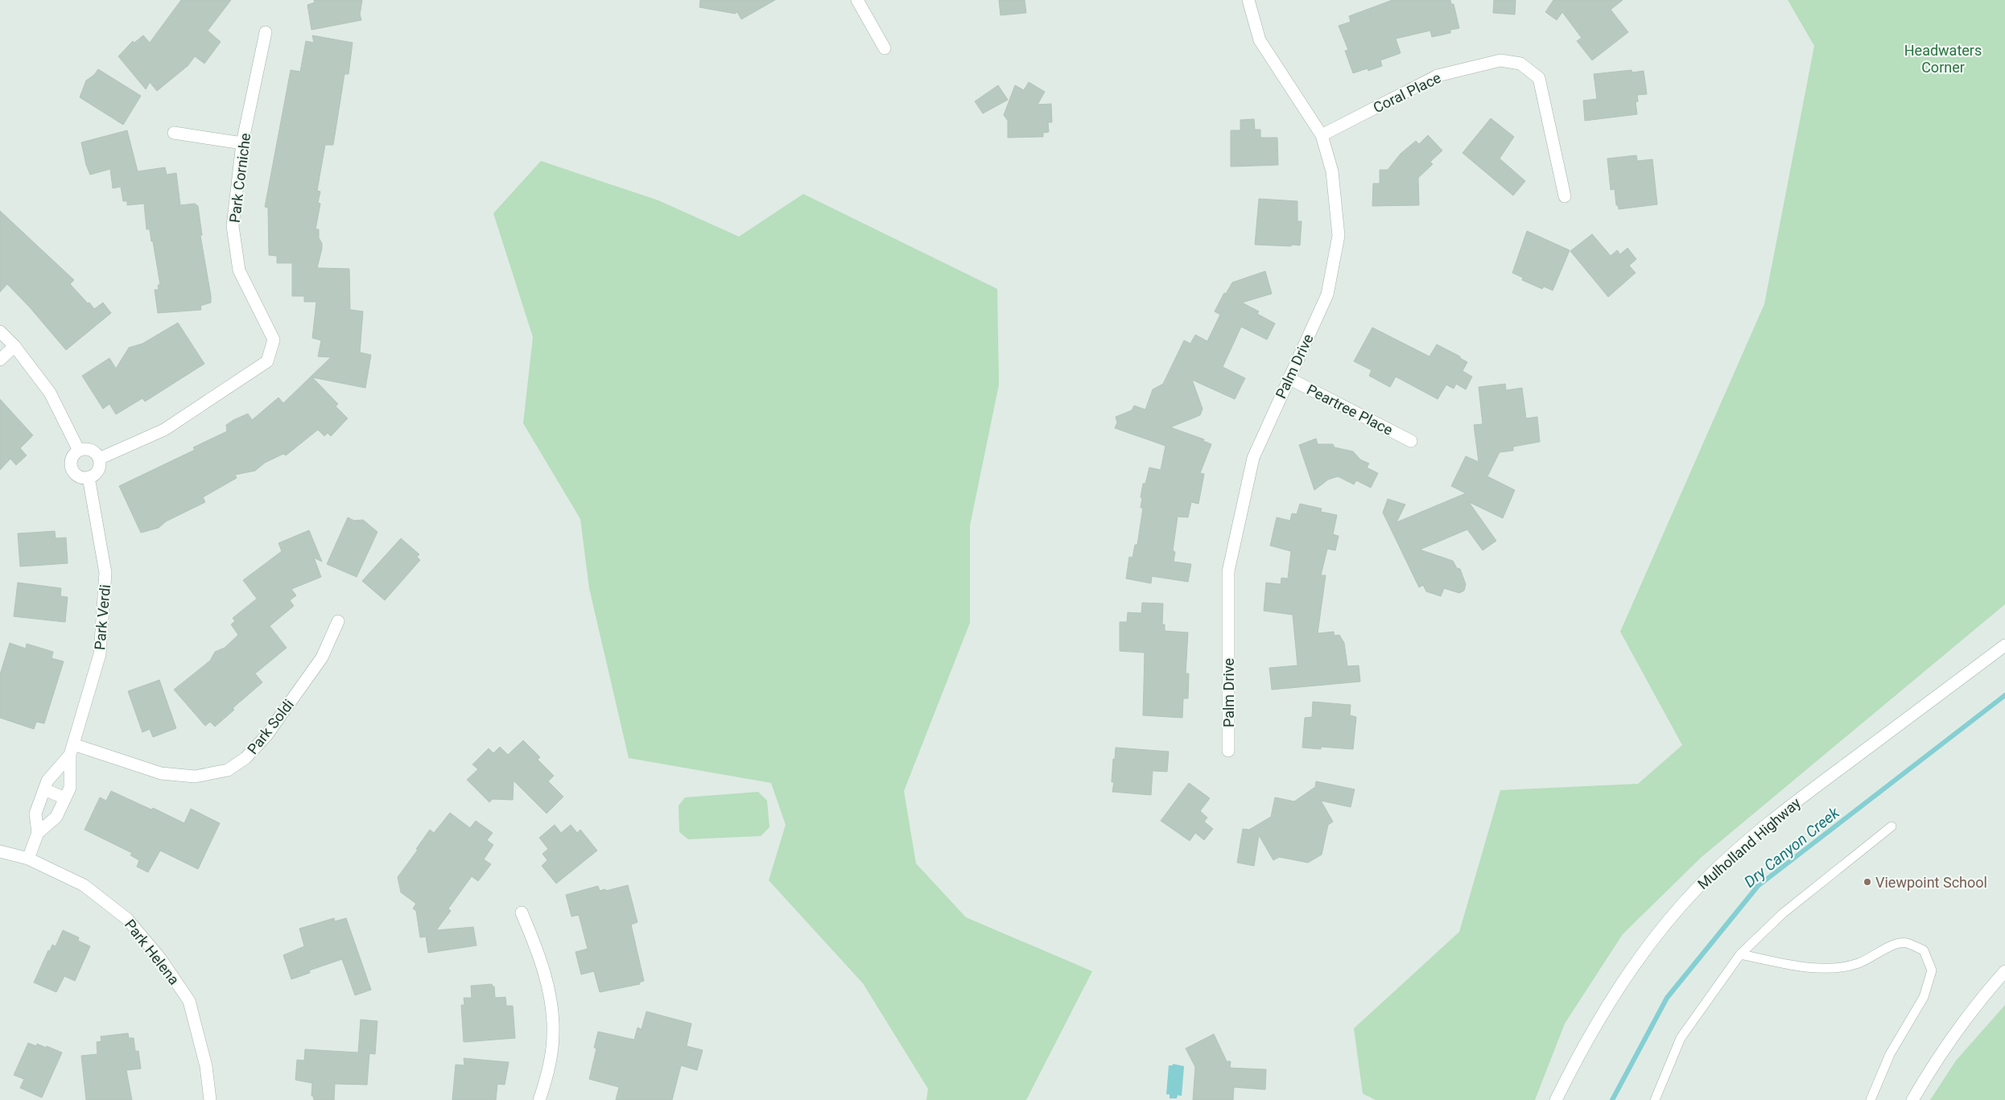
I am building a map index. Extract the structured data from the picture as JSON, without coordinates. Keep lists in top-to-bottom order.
{
  "streets": {
    "street": [
      "Coral Place",
      "Park Corniche",
      "Palm Drive",
      "Peartree Place",
      "Park Verdi",
      "Park Soldi",
      "Mulholland Highway",
      "Park Helena"
    ]
  },
  "crossings": [
    ["Coral Place", "Palm Drive"],
    ["Park Corniche", "Park Verdi"],
    ["Palm Drive", "Peartree Place"],
    ["Park Verdi", "Park Soldi"],
    ["Park Verdi", "Park Helena"]
  ],
  "water": ["Dry Canyon Creek"],
  "parks": ["Headwaters Corner"],
  "places": ["Viewpoint School"]
}
